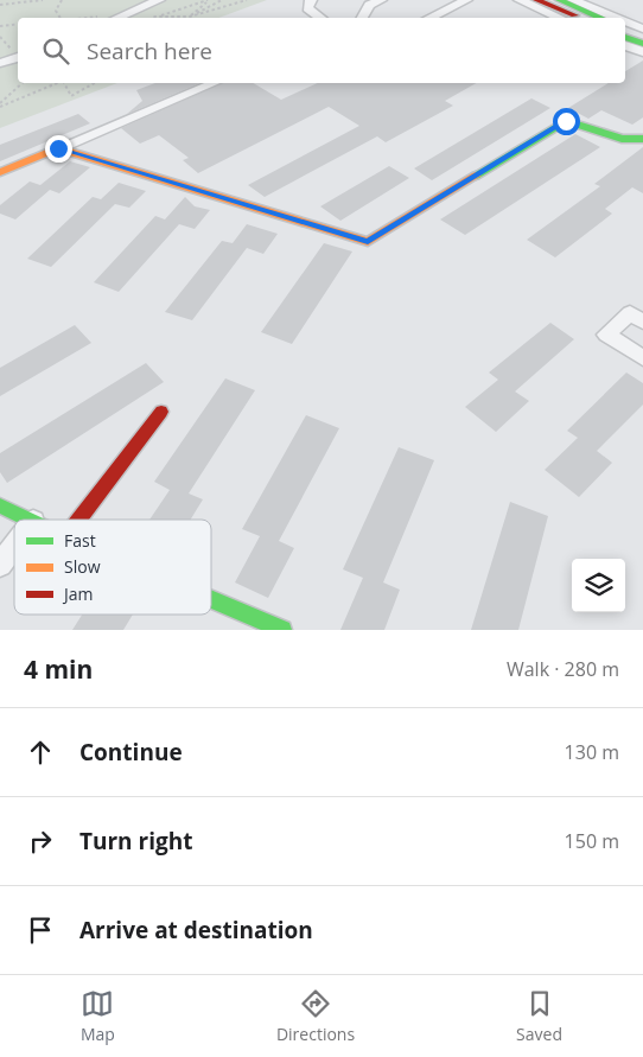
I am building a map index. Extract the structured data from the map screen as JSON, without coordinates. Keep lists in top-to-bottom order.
{
  "legend": ["Fast", "Slow", "Jam"],
  "page": {
    "search": "Search here",
    "heading": ["4 min", "Walk · 280 m"],
    "list": [
      ["Continue", "130 m"],
      ["Turn right", "150 m"],
      "Arrive at destination"
    ],
    "nav": ["Map", "Directions", "Saved"]
  }
}
